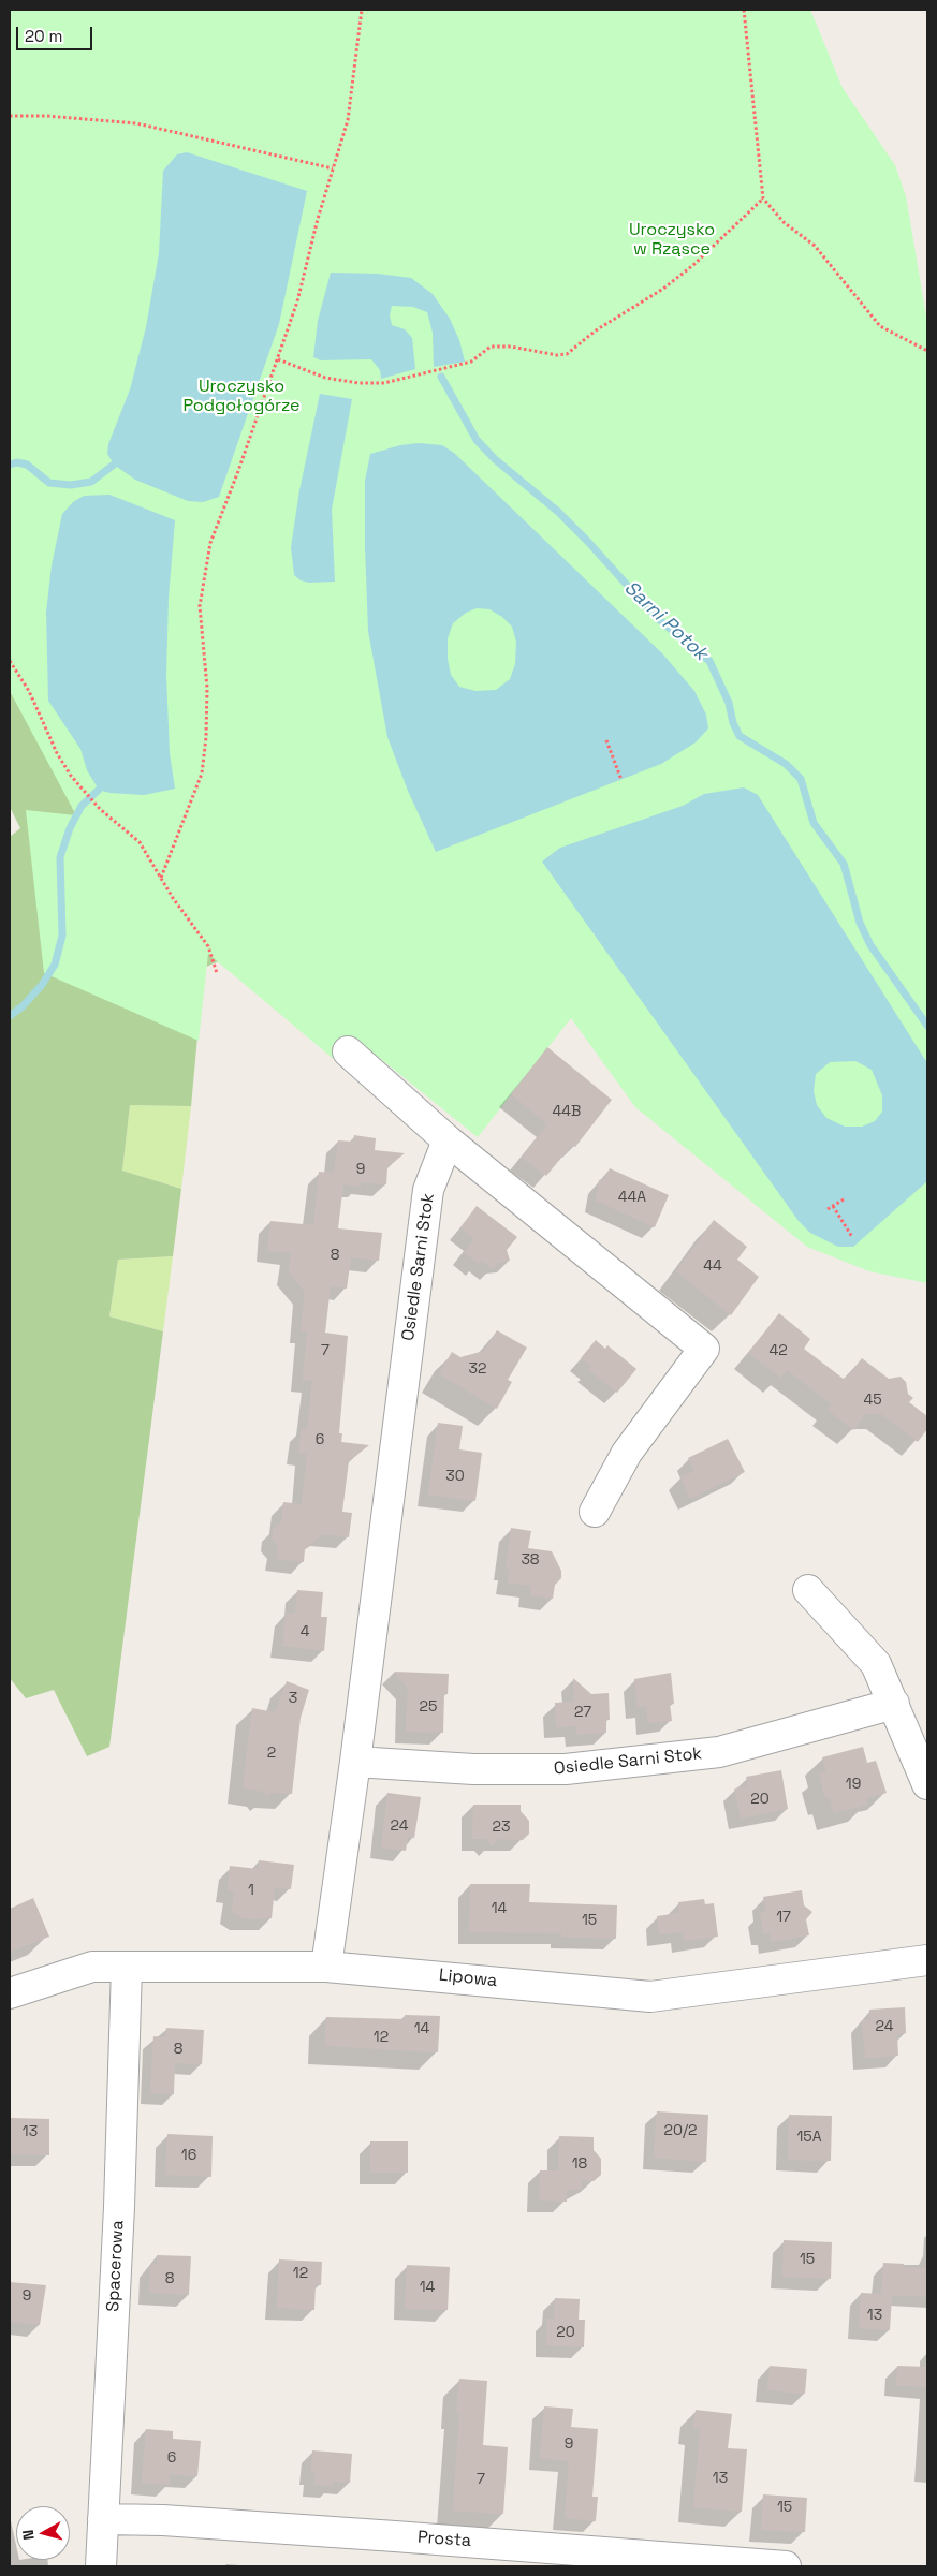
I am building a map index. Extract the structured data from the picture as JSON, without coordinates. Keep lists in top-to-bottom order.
{
  "streets": {
    "street": [
      "Osiedle Sarni Stok",
      "Lipowa",
      "Spacerowa",
      "Prosta"
    ]
  },
  "crossings": [
    ["Osiedle Sarni Stok", "Lipowa"],
    ["Lipowa", "Spacerowa"],
    ["Spacerowa", "Prosta"]
  ],
  "water": ["Sarni Potok"],
  "parks": ["Uroczysko w Rząsce", "Uroczysko Podgołogórze"],
  "house_numbers": [
    "44B",
    "9",
    "44A",
    "8",
    "44",
    "7",
    "42",
    "32",
    "45",
    "6",
    "30",
    "38",
    "4",
    "3",
    "25",
    "27",
    "2",
    "19",
    "20",
    "24",
    "23",
    "1",
    "14",
    "17",
    "15",
    "24",
    "14",
    "12",
    "8",
    "20/2",
    "13",
    "15A",
    "16",
    "18",
    "15",
    "12",
    "8",
    "14",
    "9",
    "13",
    "20",
    "9",
    "6",
    "13",
    "7",
    "15"
  ],
  "scale_bar": "20 m",
  "north": "left"
}
